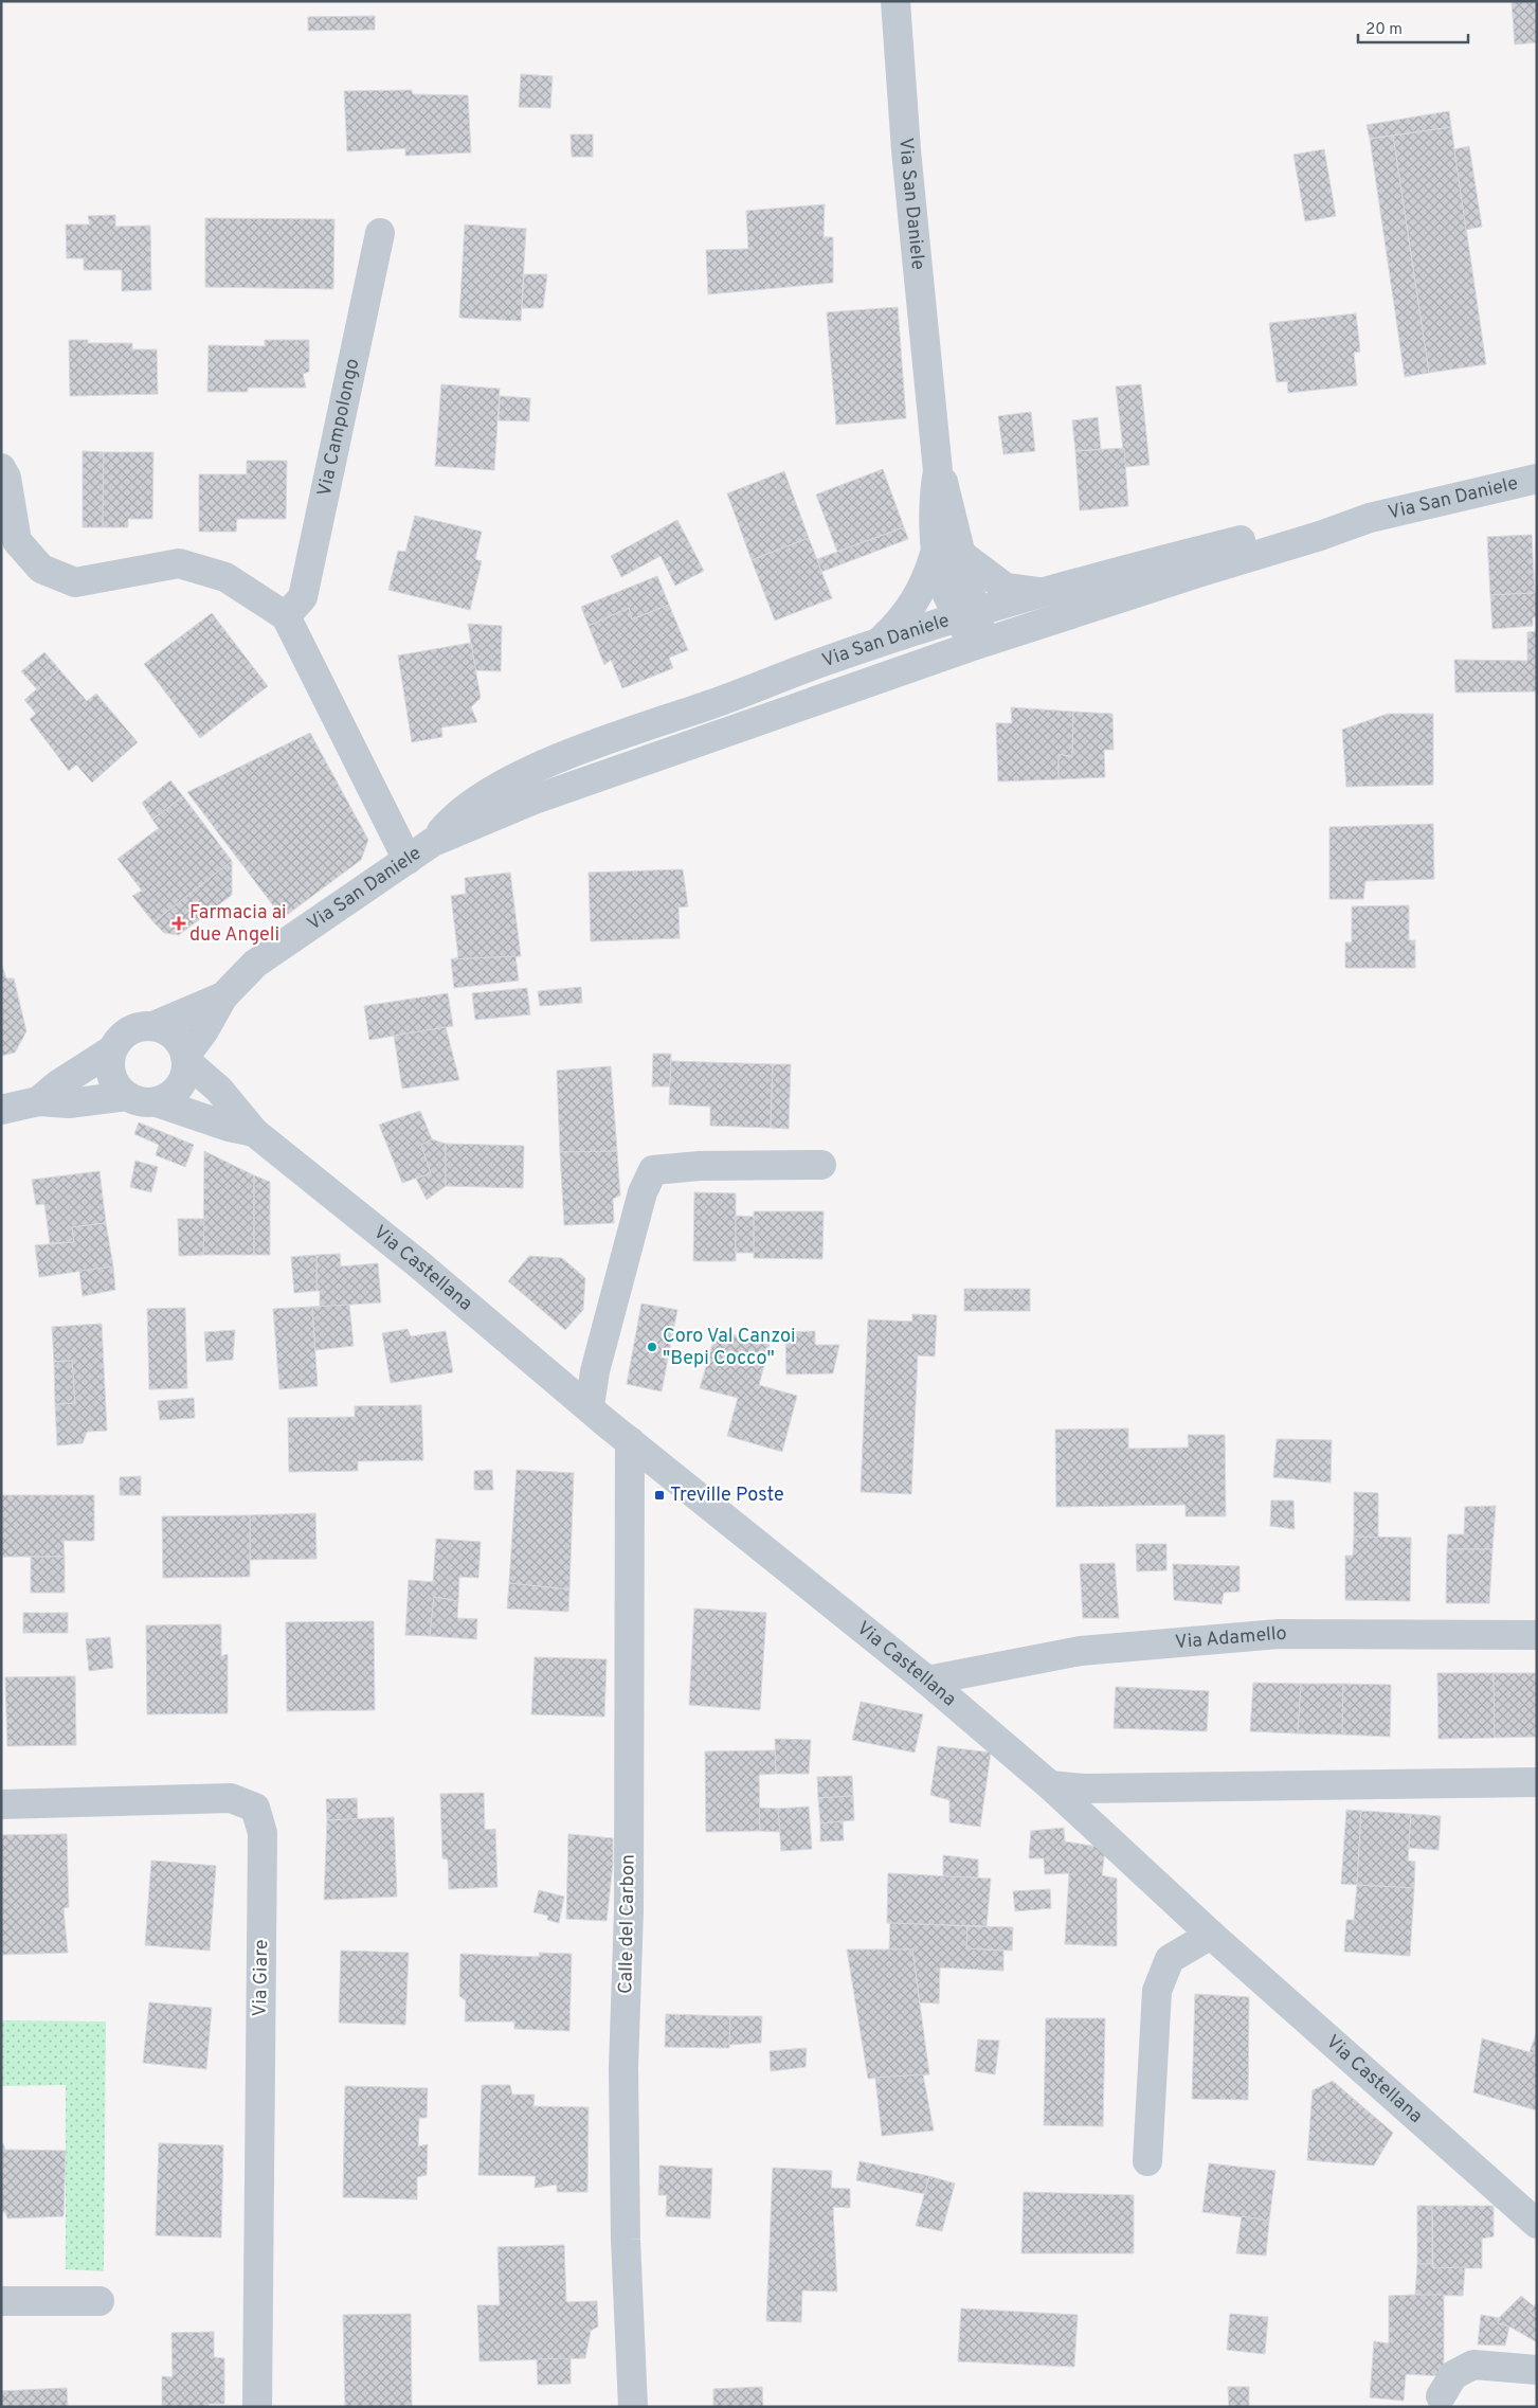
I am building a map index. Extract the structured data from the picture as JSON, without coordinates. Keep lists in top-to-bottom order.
{
  "streets": {
    "street": [
      "Via San Daniele",
      "Via Campolongo",
      "Via Castellana",
      "Via Adamello",
      "Calle del Carbon",
      "Via Giare"
    ]
  },
  "crossings": [
    ["Via San Daniele", "Via Castellana"],
    ["Via Castellana", "Via Adamello"],
    ["Via Castellana", "Calle del Carbon"]
  ],
  "places": {
    "health": ["Farmacia ai due Angeli"],
    "other": ["Coro Val Canzoi \"Bepi Cocco\""],
    "transit": ["Treville Poste"]
  },
  "scale_bar": "20 m"
}
